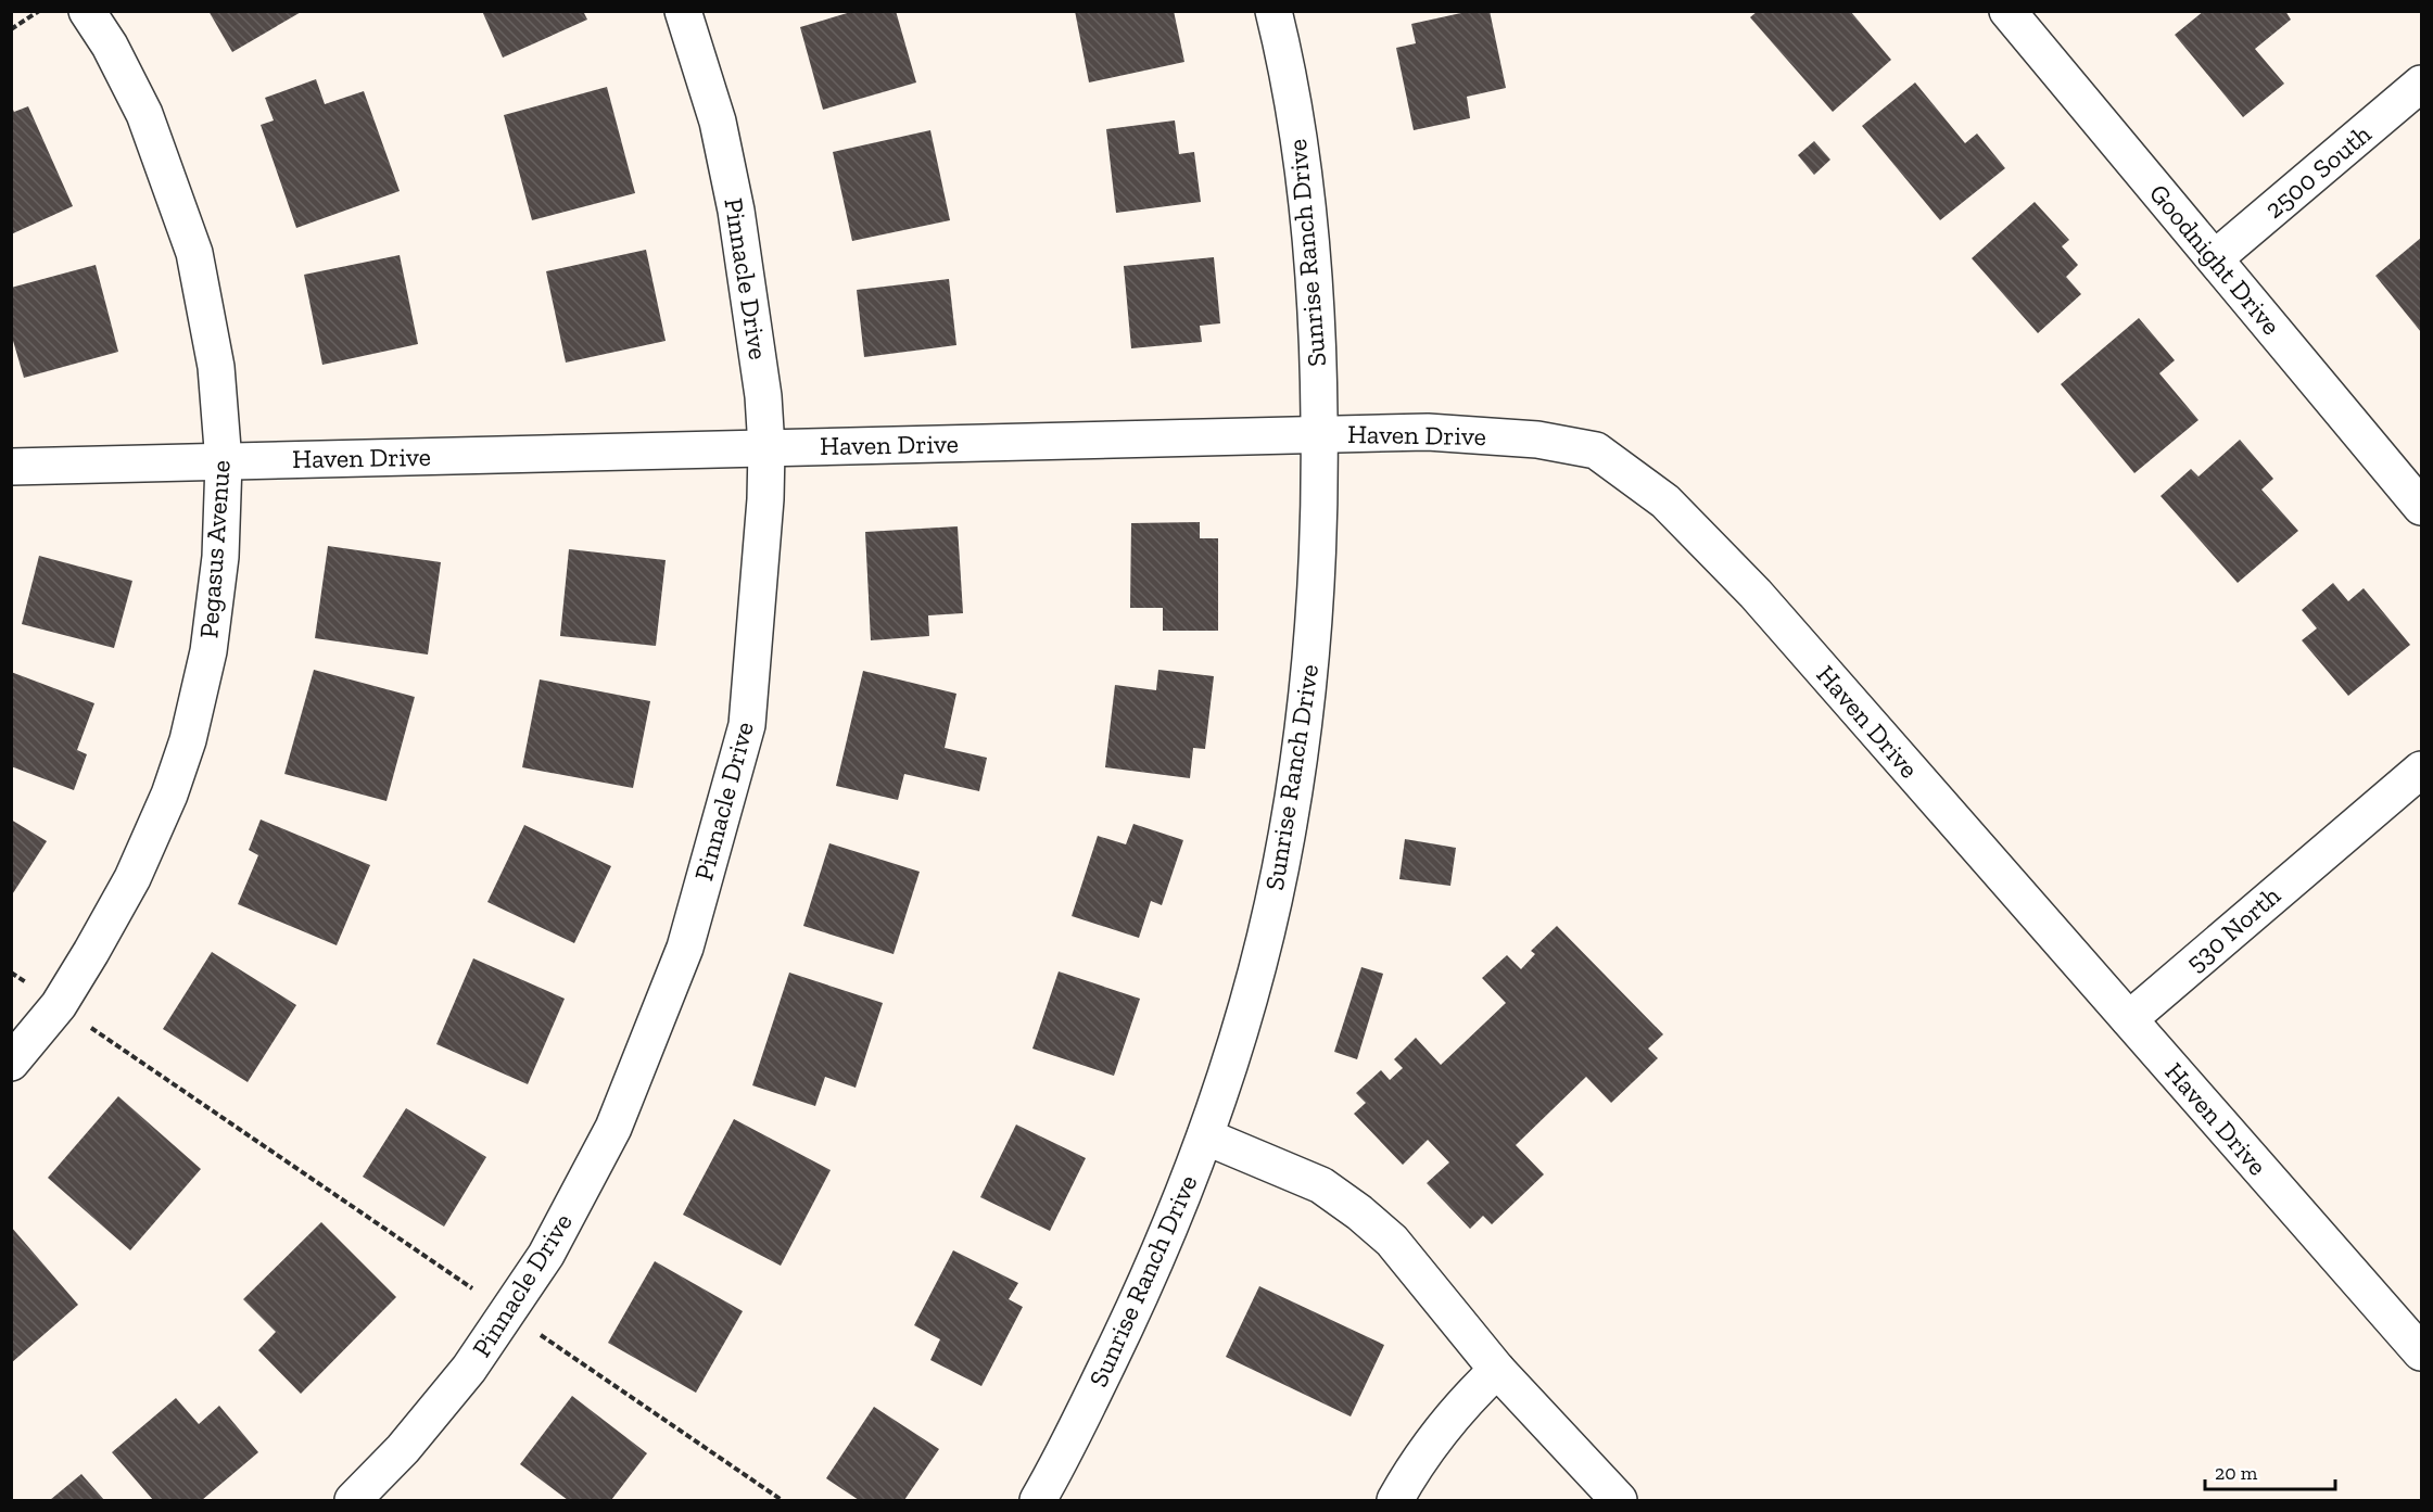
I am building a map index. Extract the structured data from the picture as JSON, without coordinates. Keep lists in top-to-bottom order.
{
  "streets": {
    "street": [
      "2500 South",
      "Sunrise Ranch Drive",
      "Goodnight Drive",
      "Pinnacle Drive",
      "Haven Drive",
      "Pegasus Avenue",
      "530 North"
    ]
  },
  "crossings": [
    ["2500 South", "Goodnight Drive"],
    ["Sunrise Ranch Drive", "Haven Drive"],
    ["Pinnacle Drive", "Haven Drive"],
    ["Haven Drive", "Pegasus Avenue"],
    ["Haven Drive", "530 North"]
  ],
  "scale_bar": "20 m"
}
